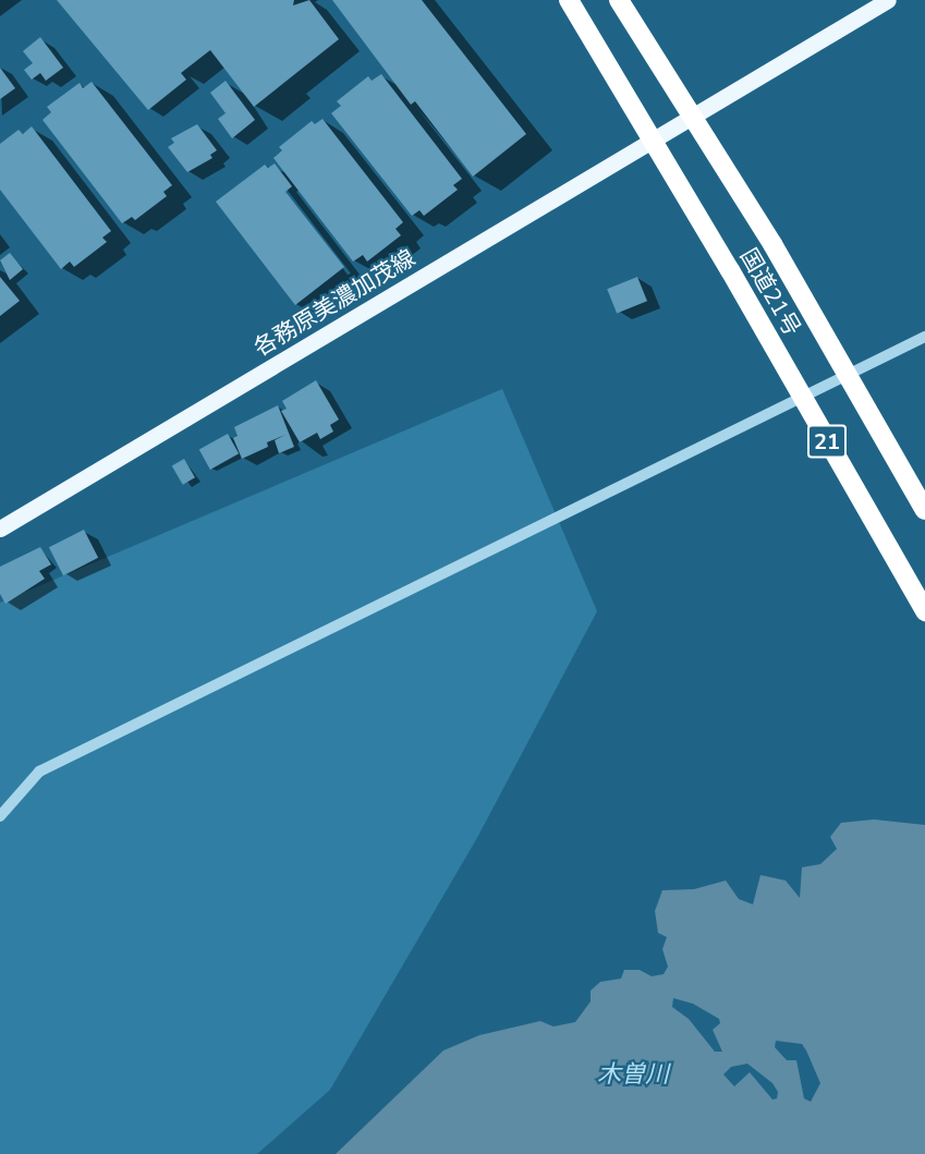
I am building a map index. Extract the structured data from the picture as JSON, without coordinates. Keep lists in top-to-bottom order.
{
  "streets": {
    "highway": ["国道21号", "21"],
    "main road": ["各務原美濃加茂線"]
  },
  "crossings": [
    ["国道21号", "各務原美濃加茂線"]
  ],
  "water": ["木曽川"]
}
